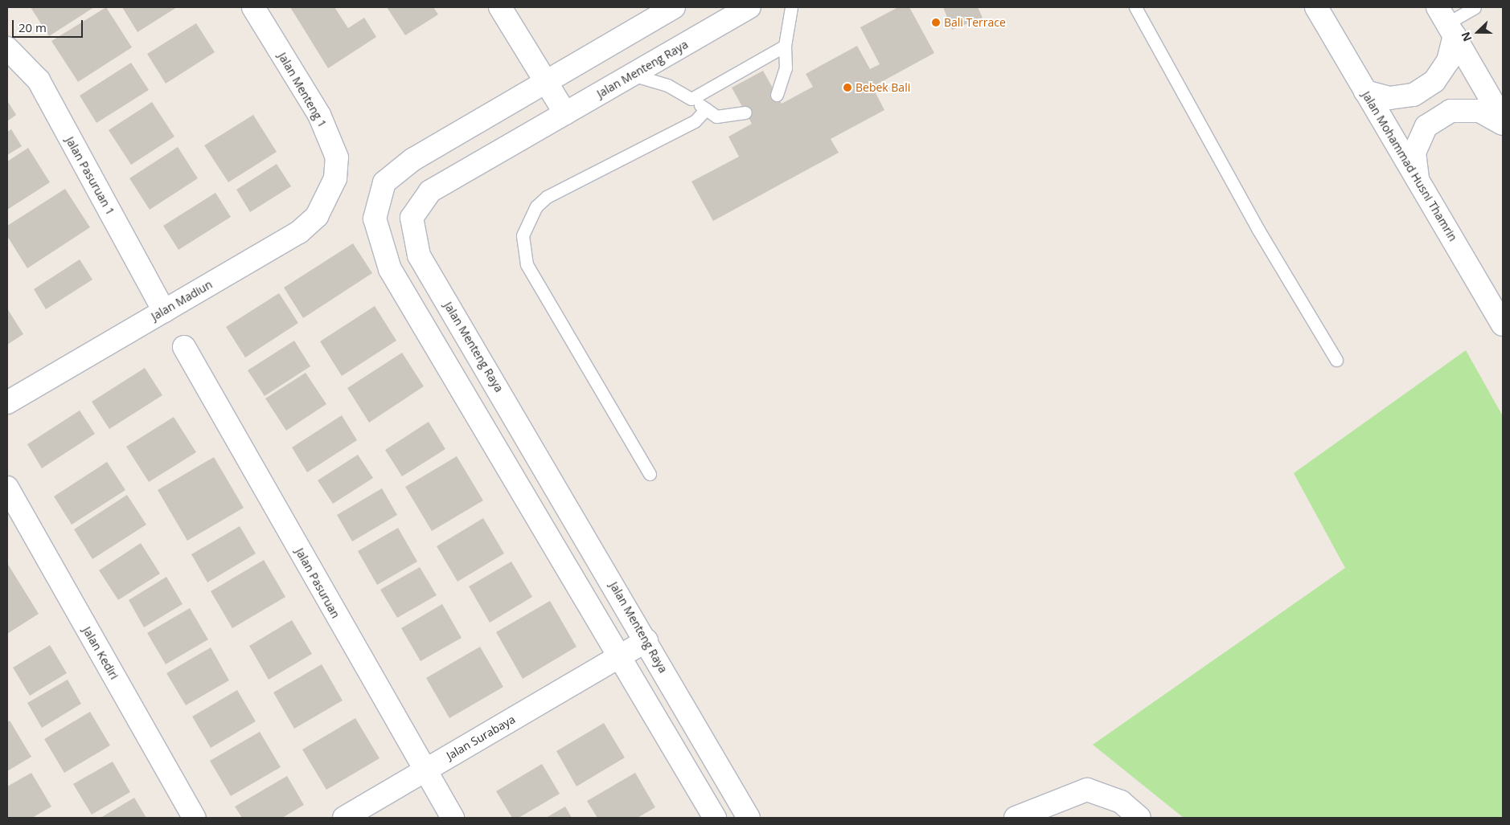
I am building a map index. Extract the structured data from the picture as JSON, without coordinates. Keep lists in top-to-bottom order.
{
  "streets": {
    "street": [
      "Jalan Menteng Raya",
      "Jalan Menteng 1",
      "Jalan Mohammad Husni Thamrin",
      "Jalan Pasuruan 1",
      "Jalan Madiun",
      "Jalan Pasuruan",
      "Jalan Kediri",
      "Jalan Surabaya"
    ]
  },
  "crossings": [
    ["Jalan Menteng Raya", "Jalan Surabaya"],
    ["Jalan Menteng 1", "Jalan Madiun"],
    ["Jalan Pasuruan 1", "Jalan Madiun"],
    ["Jalan Pasuruan", "Jalan Surabaya"]
  ],
  "places": ["Bali Terrace", "Bebek Bali"],
  "scale_bar": "20 m",
  "north": "left"
}
